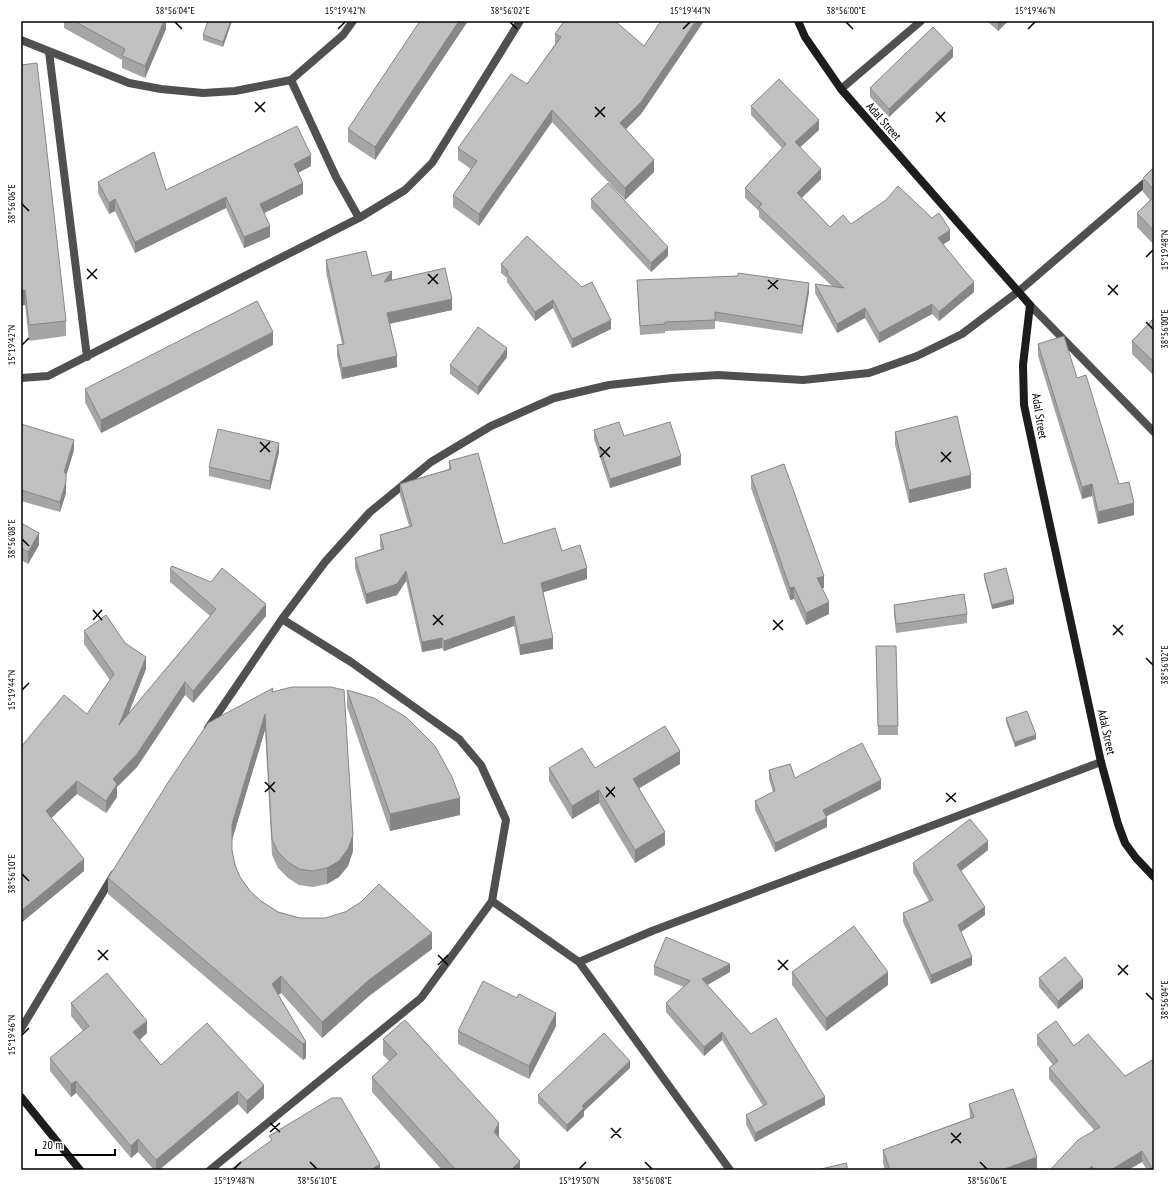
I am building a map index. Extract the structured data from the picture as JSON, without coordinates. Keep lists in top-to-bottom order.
{
  "streets": {
    "street": ["Adal Street"]
  },
  "scale_bar": "20 m",
  "coordinates": [
    "38°56'04\"E",
    "15°19'42\"N",
    "38°56'02\"E",
    "15°19'44\"N",
    "38°56'00\"E",
    "15°19'46\"N",
    "38°56'06\"E",
    "15°19'48\"N",
    "38°56'08\"E",
    "38°56'10\"E",
    "15°19'50\"N"
  ]
}
